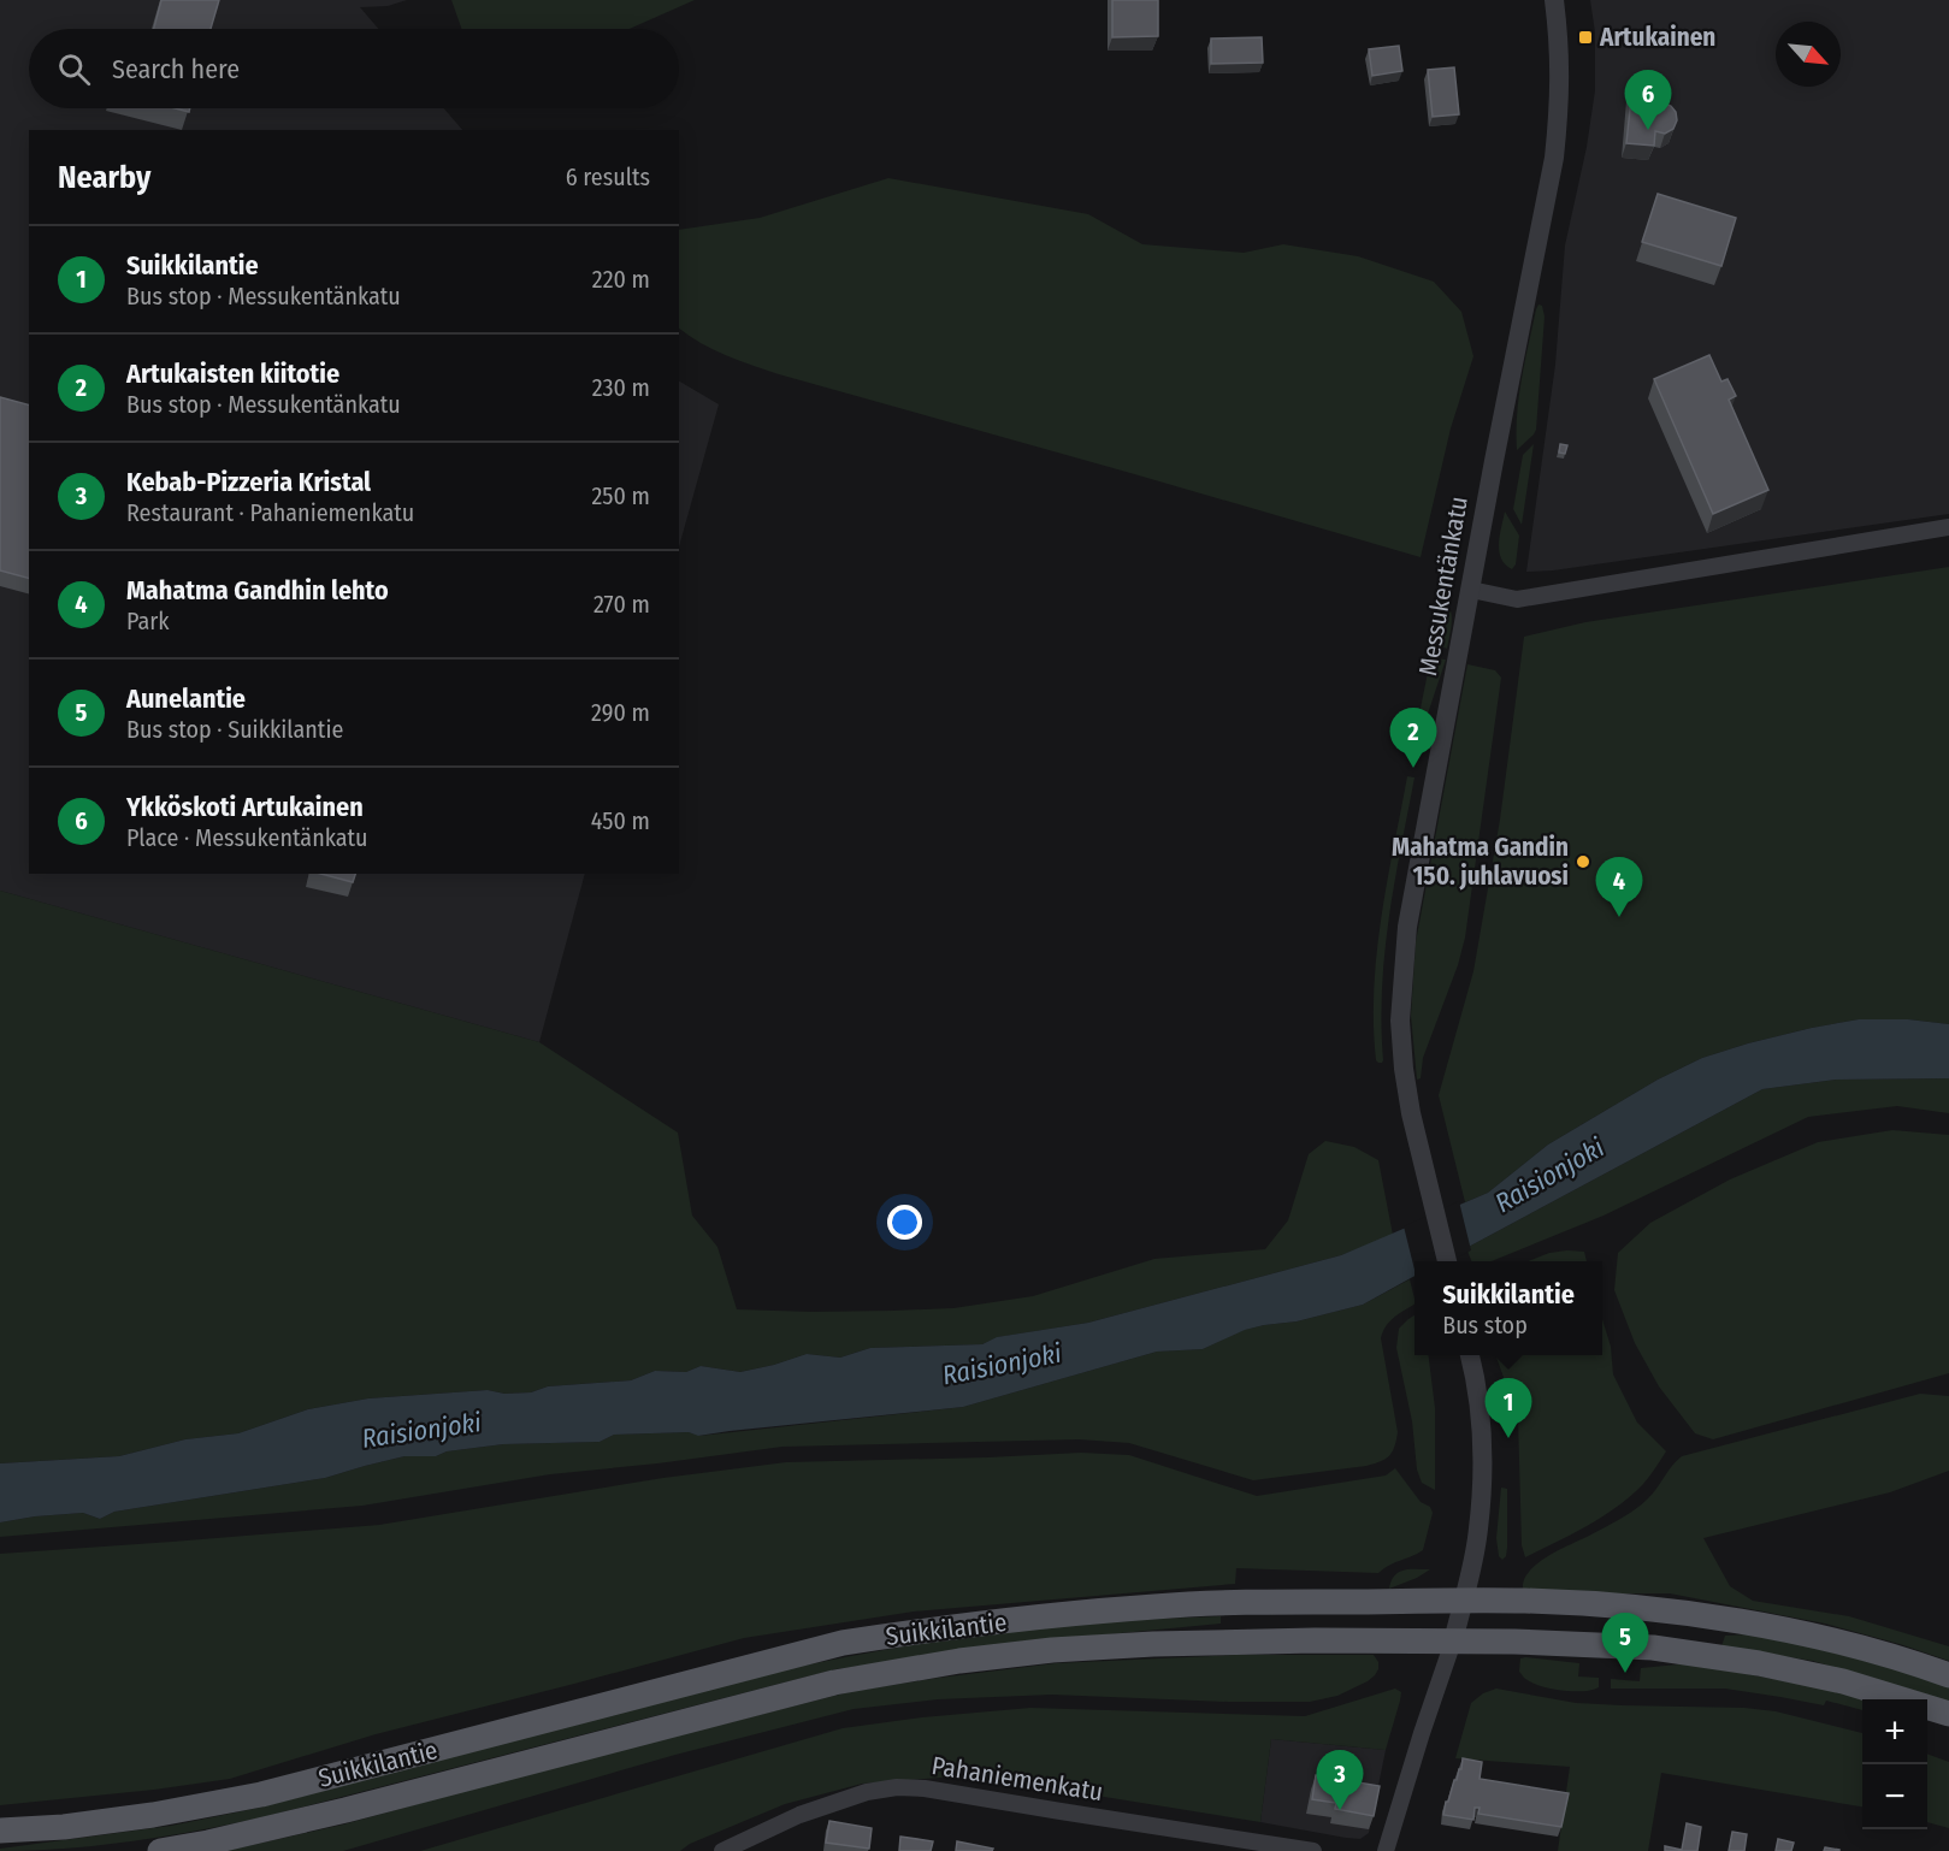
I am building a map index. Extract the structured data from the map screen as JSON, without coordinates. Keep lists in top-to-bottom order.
{
  "streets": {
    "main road": ["Suikkilantie"],
    "street": ["Messukentänkatu", "Pahaniemenkatu"]
  },
  "water": ["Raisionjoki"],
  "places": {
    "transit": ["Artukainen"],
    "other": ["Mahatma Gandin 150. juhlavuosi"]
  },
  "north": "bottom right",
  "page": {
    "search": "Search here",
    "pins": [
      "6",
      "2",
      "4",
      "1",
      "5",
      "3"
    ],
    "heading": ["Nearby", "6 results"],
    "list": [
      {
        "mark": "1",
        "name": "Suikkilantie",
        "note": "Bus stop · Messukentänkatu",
        "value": "220 m"
      },
      {
        "mark": "2",
        "name": "Artukaisten kiitotie",
        "note": "Bus stop · Messukentänkatu",
        "value": "230 m"
      },
      {
        "mark": "3",
        "name": "Kebab-Pizzeria Kristal",
        "note": "Restaurant · Pahaniemenkatu",
        "value": "250 m"
      },
      {
        "mark": "4",
        "name": "Mahatma Gandhin lehto",
        "note": "Park",
        "value": "270 m"
      },
      {
        "mark": "5",
        "name": "Aunelantie",
        "note": "Bus stop · Suikkilantie",
        "value": "290 m"
      },
      {
        "mark": "6",
        "name": "Ykköskoti Artukainen",
        "note": "Place · Messukentänkatu",
        "value": "450 m"
      }
    ],
    "popup": ["Suikkilantie", "Bus stop"],
    "map_buttons": ["+", "−"]
  }
}
